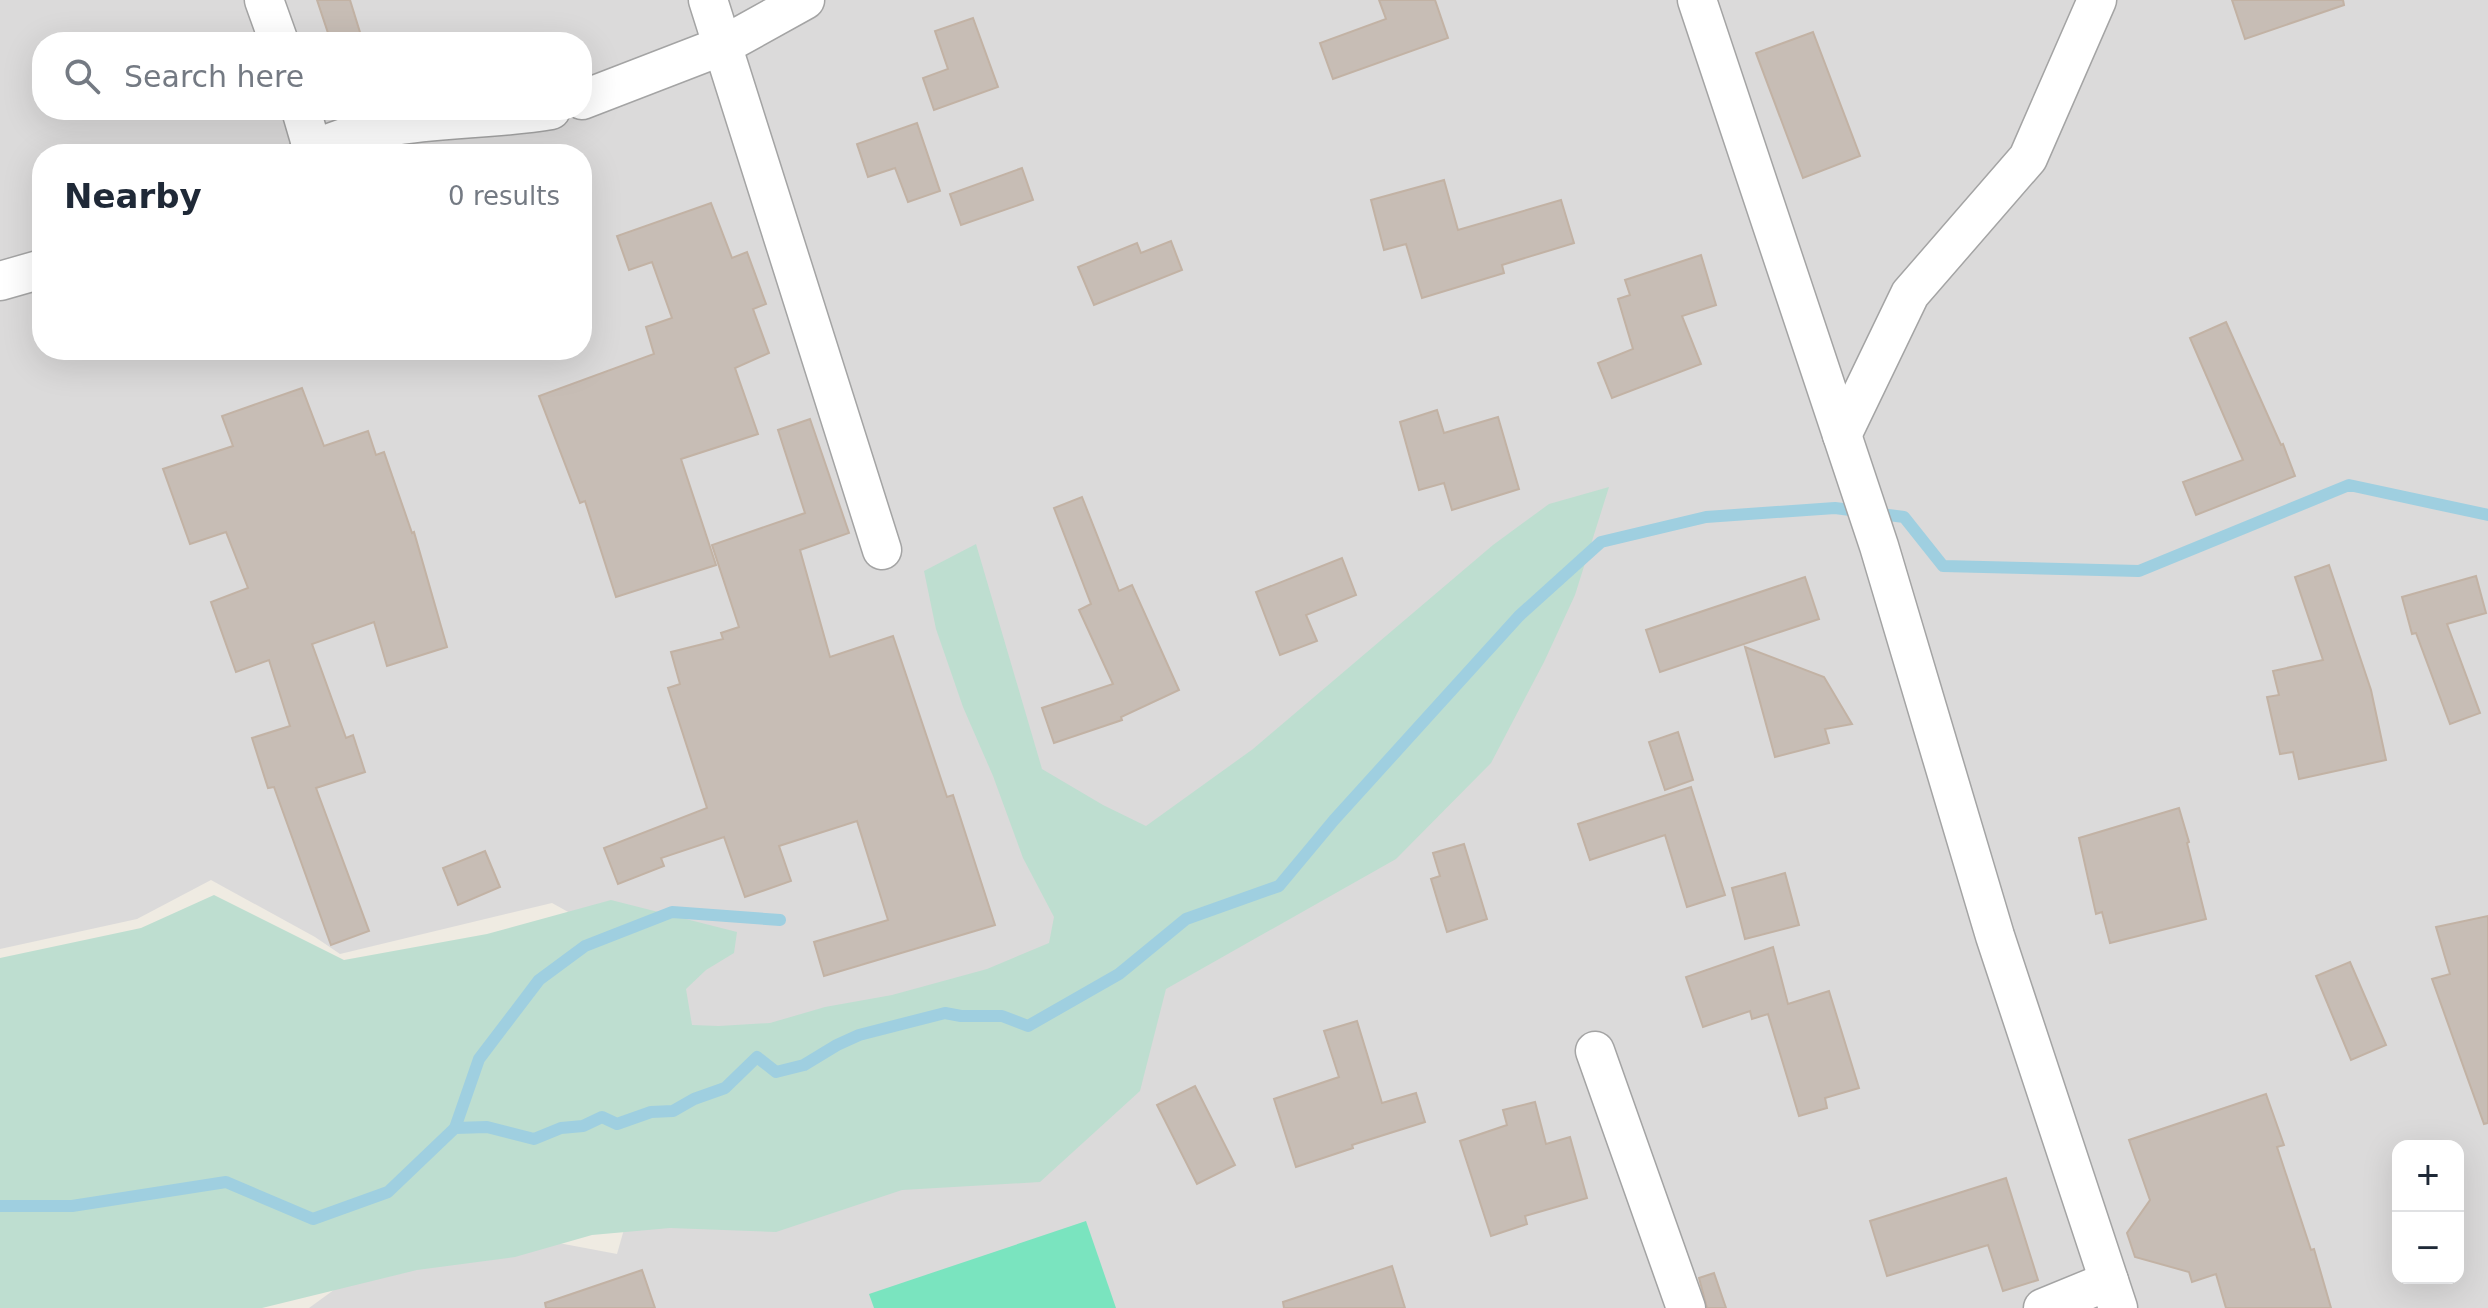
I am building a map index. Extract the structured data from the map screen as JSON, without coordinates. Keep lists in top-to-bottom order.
{
  "page": {
    "search": "Search here",
    "heading": ["Nearby", "0 results"],
    "map_buttons": ["+", "−"]
  }
}
